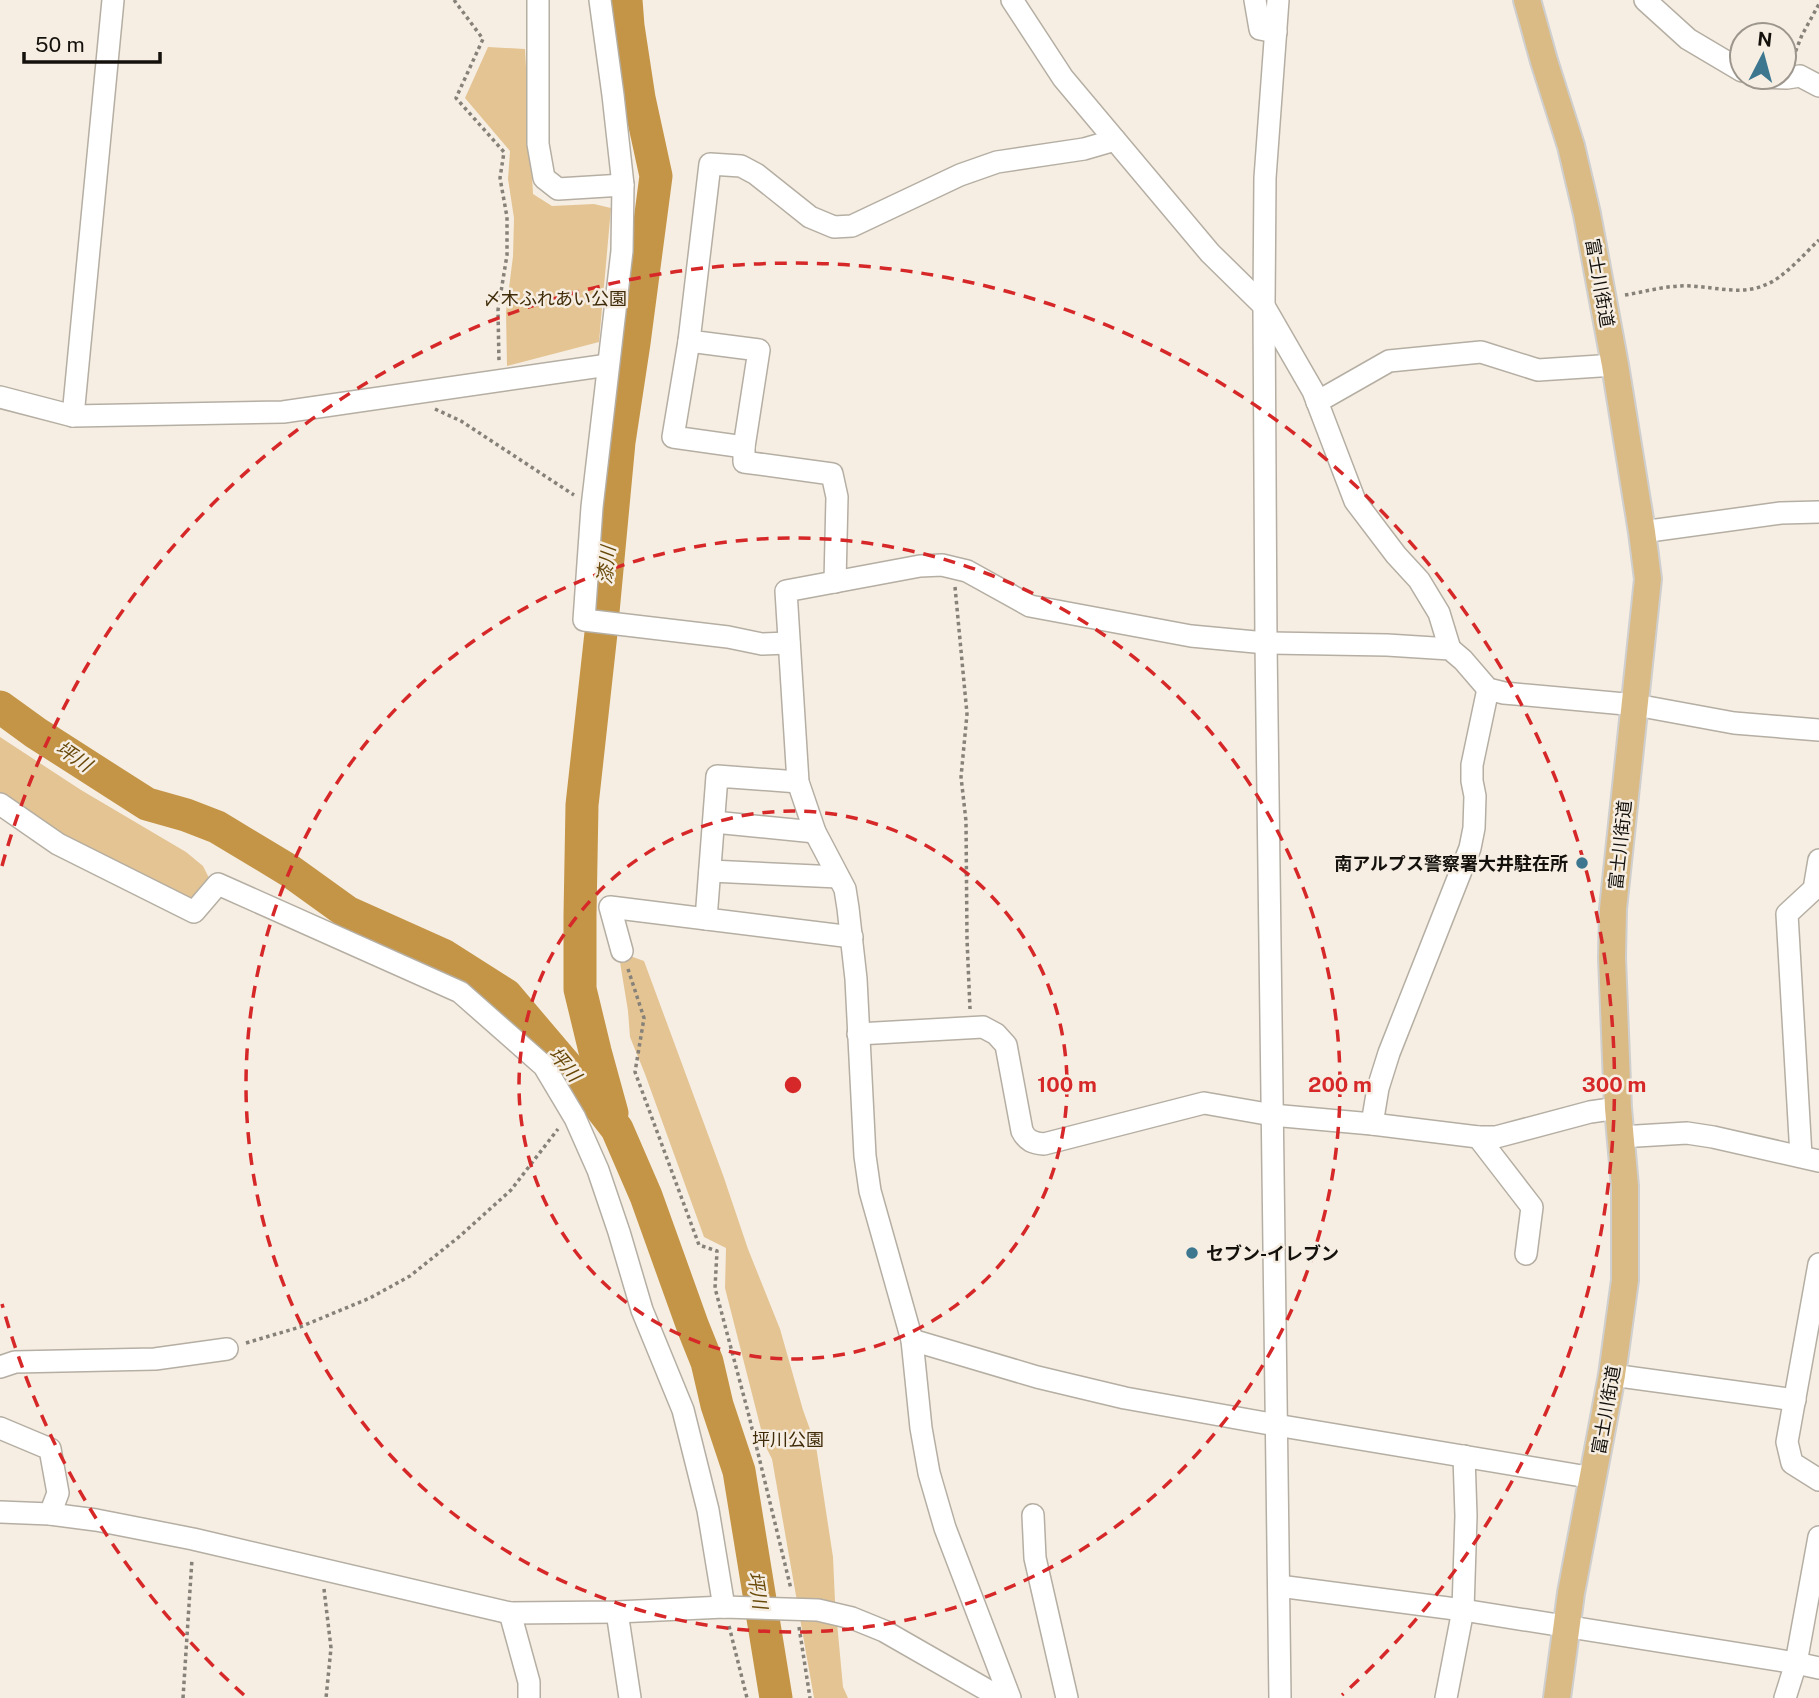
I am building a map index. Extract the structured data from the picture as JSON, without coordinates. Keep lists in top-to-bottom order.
{
  "streets": {
    "main road": ["富士川街道"]
  },
  "water": ["漆川", "坪川"],
  "parks": ["〆木ふれあい公園", "坪川公園"],
  "places": ["南アルプス警察署大井駐在所", "セブン-イレブン"],
  "scale_bar": "50 m",
  "north": "top",
  "rings": ["100 m", "200 m", "300 m"]
}
